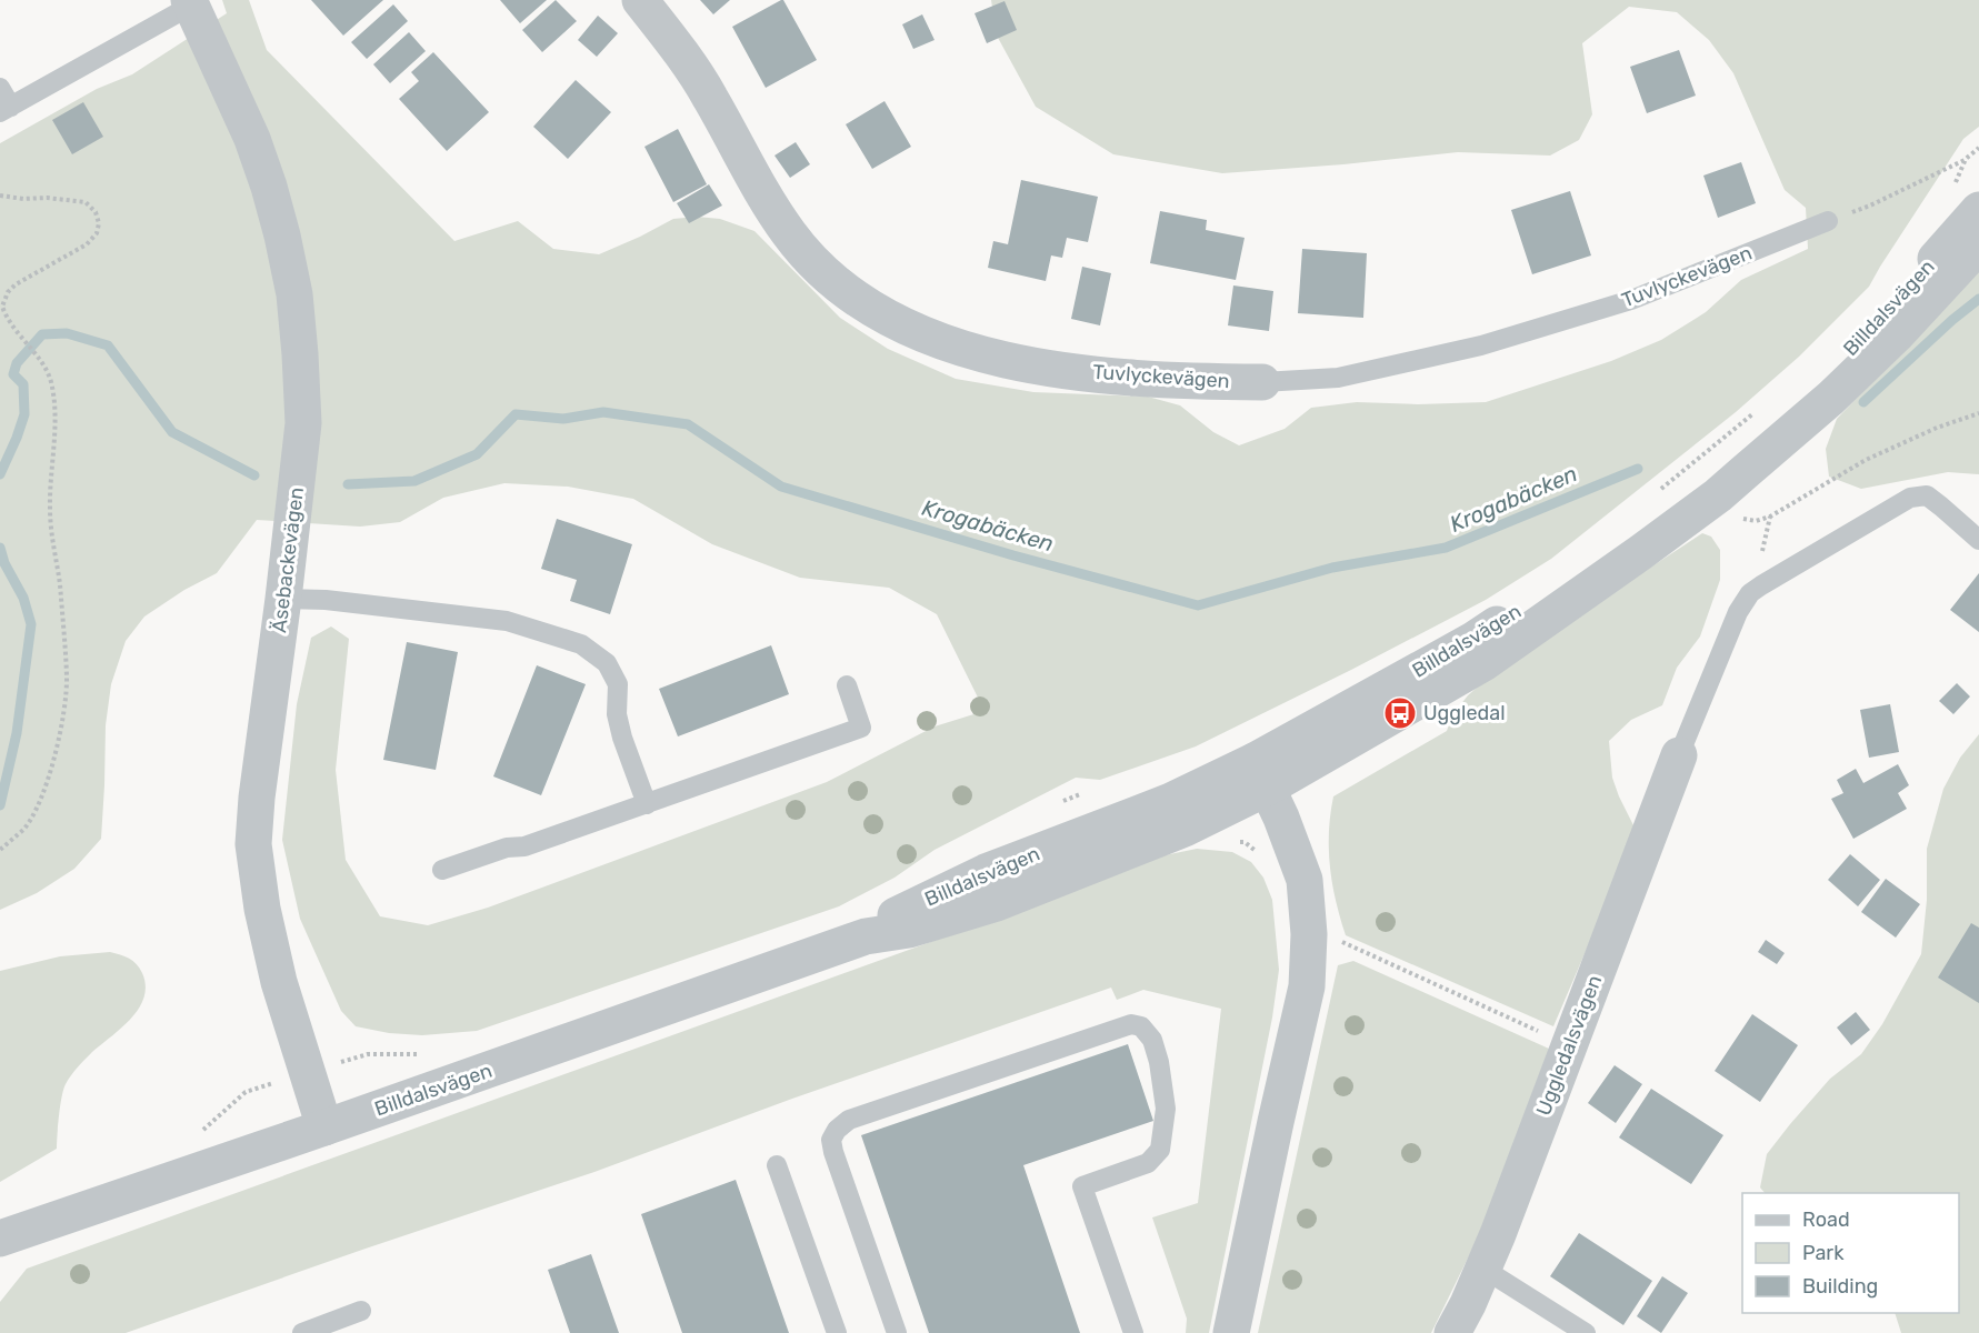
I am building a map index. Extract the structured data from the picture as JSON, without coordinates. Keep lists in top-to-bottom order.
{
  "streets": {
    "street": [
      "Tuvlyckevägen",
      "Billdalsvägen",
      "Äsebackevägen",
      "Uggledalsvägen"
    ]
  },
  "crossings": [
    ["Billdalsvägen", "Äsebackevägen"]
  ],
  "water": ["Krogabäcken"],
  "places": {
    "bus stop": ["Uggledal"]
  },
  "legend": ["Road", "Park", "Building"]
}
